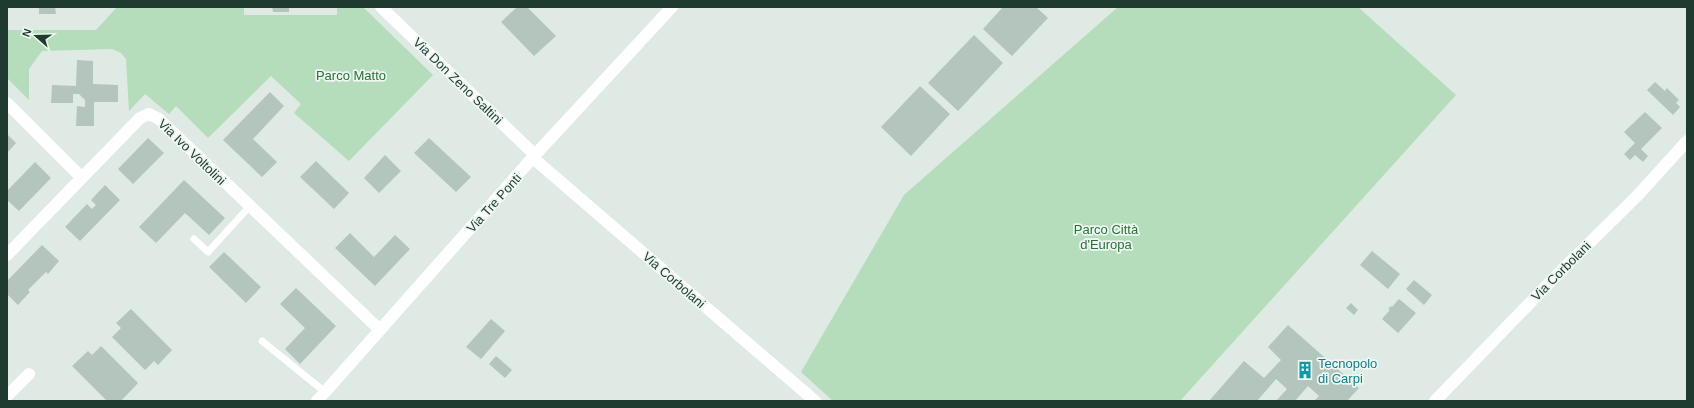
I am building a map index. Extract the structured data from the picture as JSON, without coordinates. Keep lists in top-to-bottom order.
{
  "streets": {
    "street": [
      "Via Don Zeno Saltini",
      "Via Ivo Voltolini",
      "Via Tre Ponti",
      "Via Corbolani"
    ]
  },
  "crossings": [
    ["Via Don Zeno Saltini", "Via Tre Ponti"],
    ["Via Don Zeno Saltini", "Via Corbolani"],
    ["Via Ivo Voltolini", "Via Tre Ponti"],
    ["Via Tre Ponti", "Via Corbolani"]
  ],
  "parks": ["Parco Matto", "Parco Città d'Europa"],
  "places": {
    "building": ["Tecnopolo di Carpi"]
  },
  "north": "left"
}
